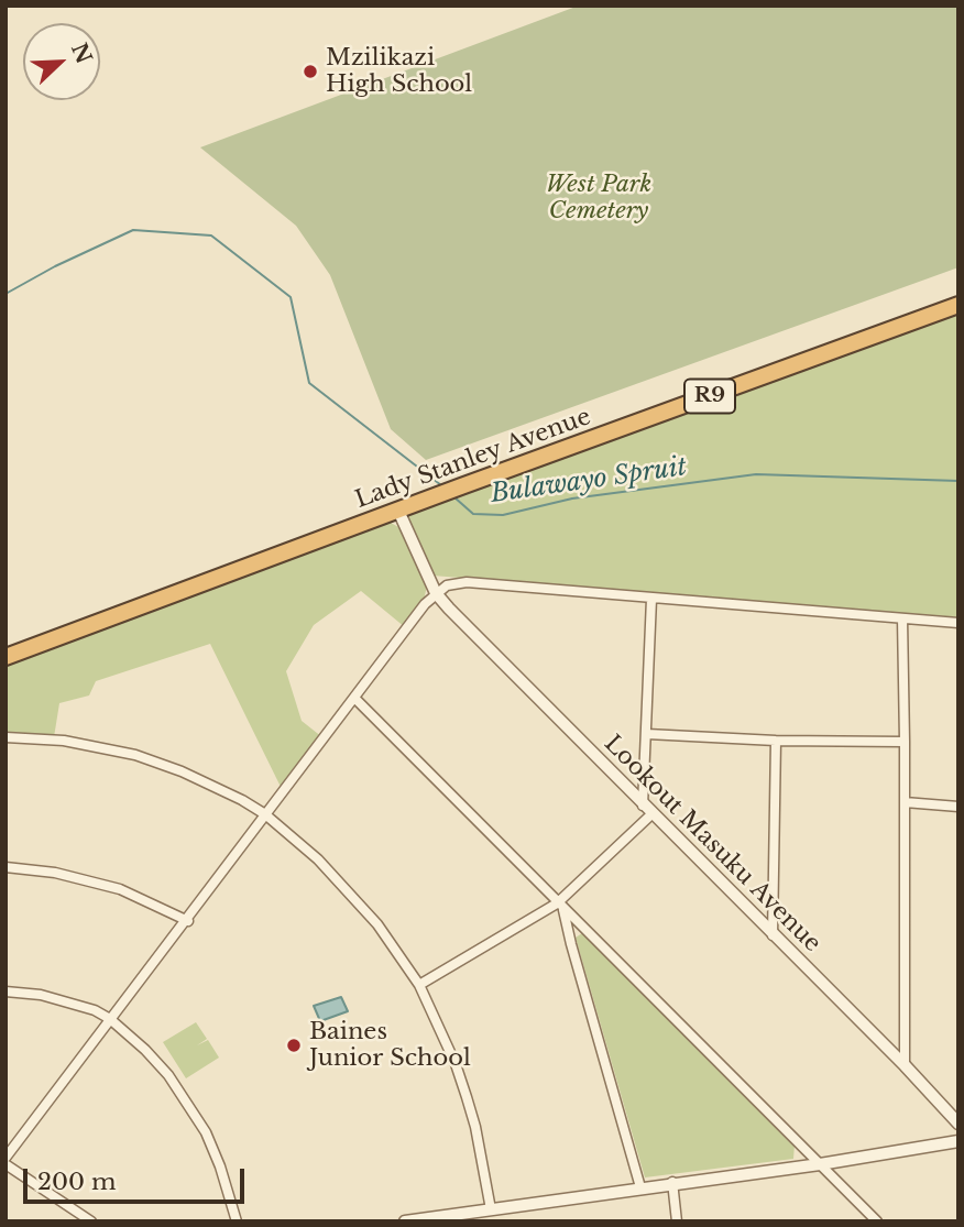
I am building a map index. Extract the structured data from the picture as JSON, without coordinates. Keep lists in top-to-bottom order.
{
  "streets": {
    "highway": ["R9", "Lady Stanley Avenue"],
    "street": ["Lookout Masuku Avenue"]
  },
  "crossings": [
    ["Lady Stanley Avenue", "Lookout Masuku Avenue"]
  ],
  "water": ["Bulawayo Spruit"],
  "parks": ["West Park Cemetery"],
  "places": ["Mzilikazi High School", "Baines Junior School"],
  "scale_bar": "200 m",
  "north": "top right"
}
